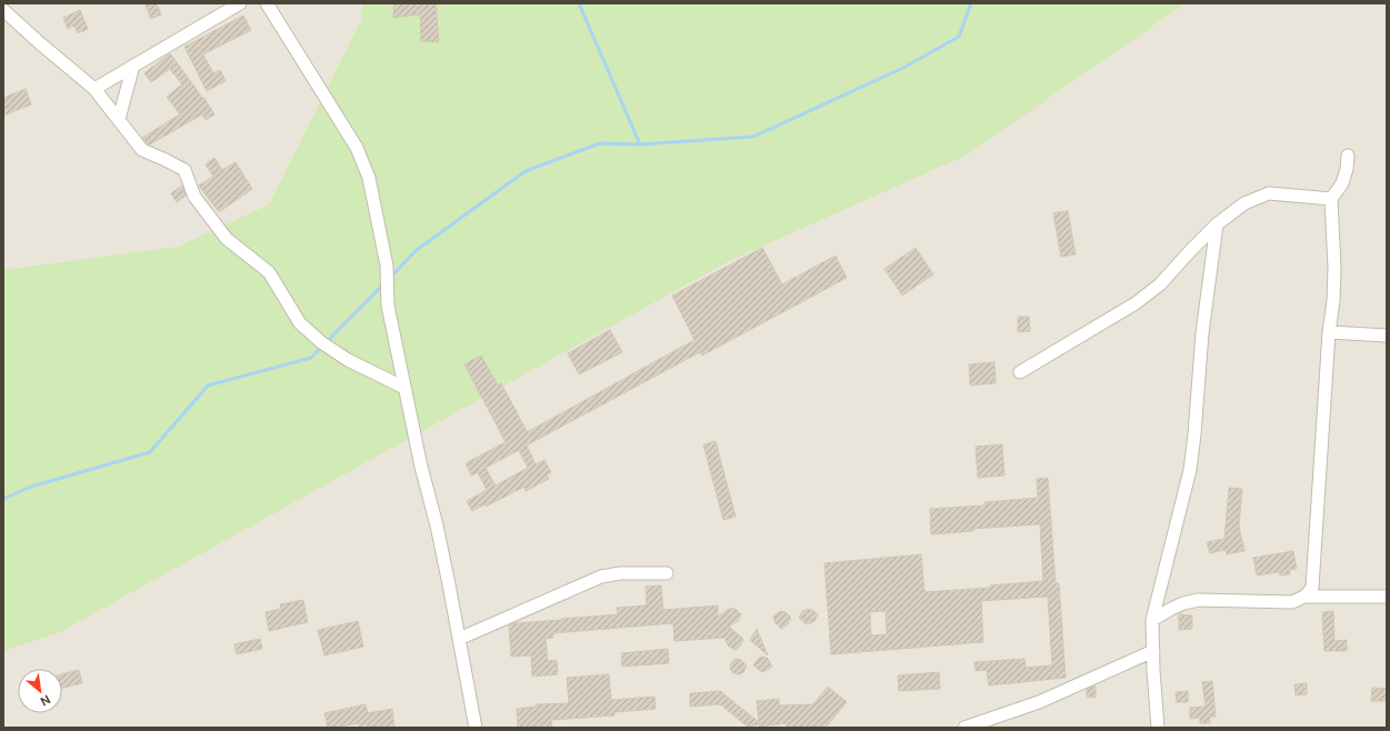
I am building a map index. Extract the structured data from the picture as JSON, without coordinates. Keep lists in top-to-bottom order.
{
  "north": "bottom right"
}
